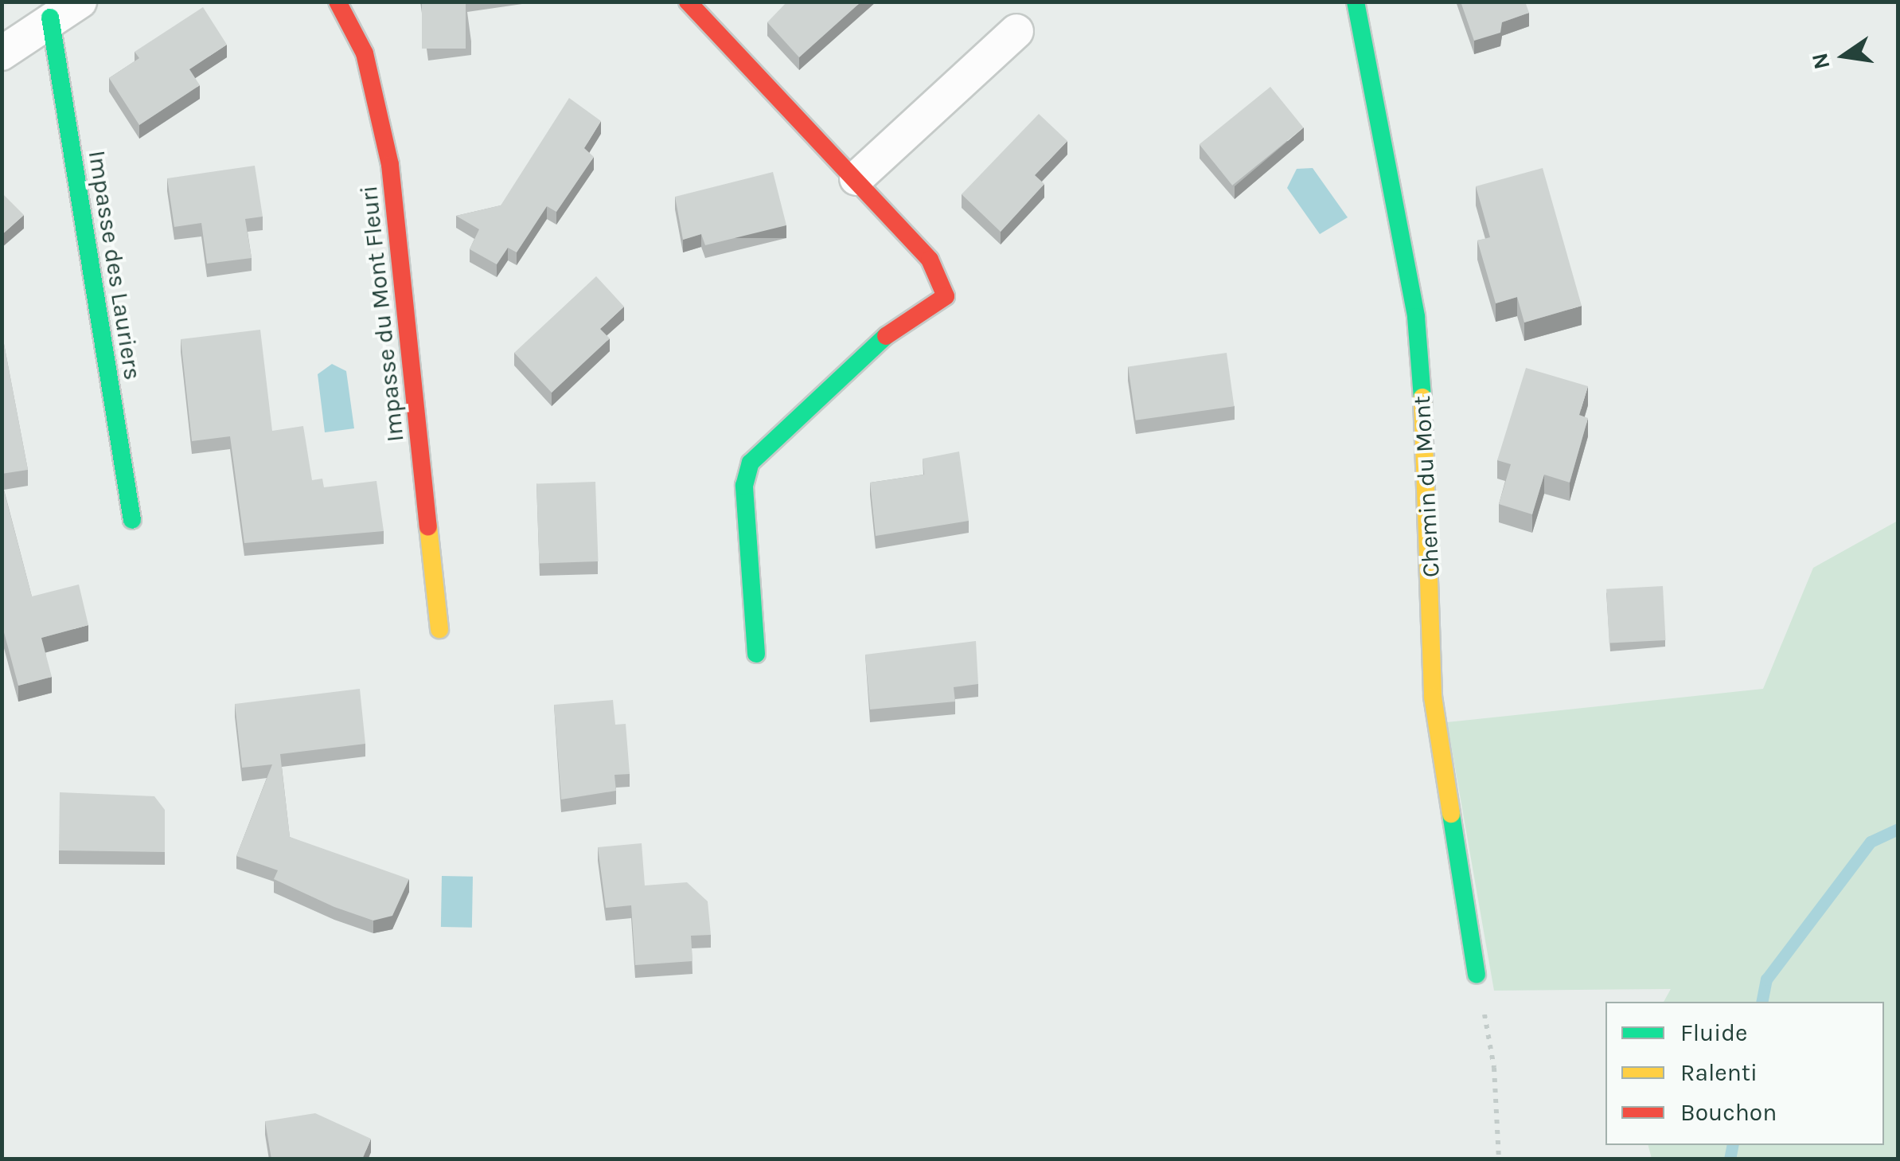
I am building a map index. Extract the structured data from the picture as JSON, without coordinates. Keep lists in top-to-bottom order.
{
  "streets": {
    "street": ["Impasse des Lauriers", "Impasse du Mont Fleuri", "Chemin du Mont"]
  },
  "legend": ["Fluide", "Ralenti", "Bouchon"],
  "north": "left"
}
